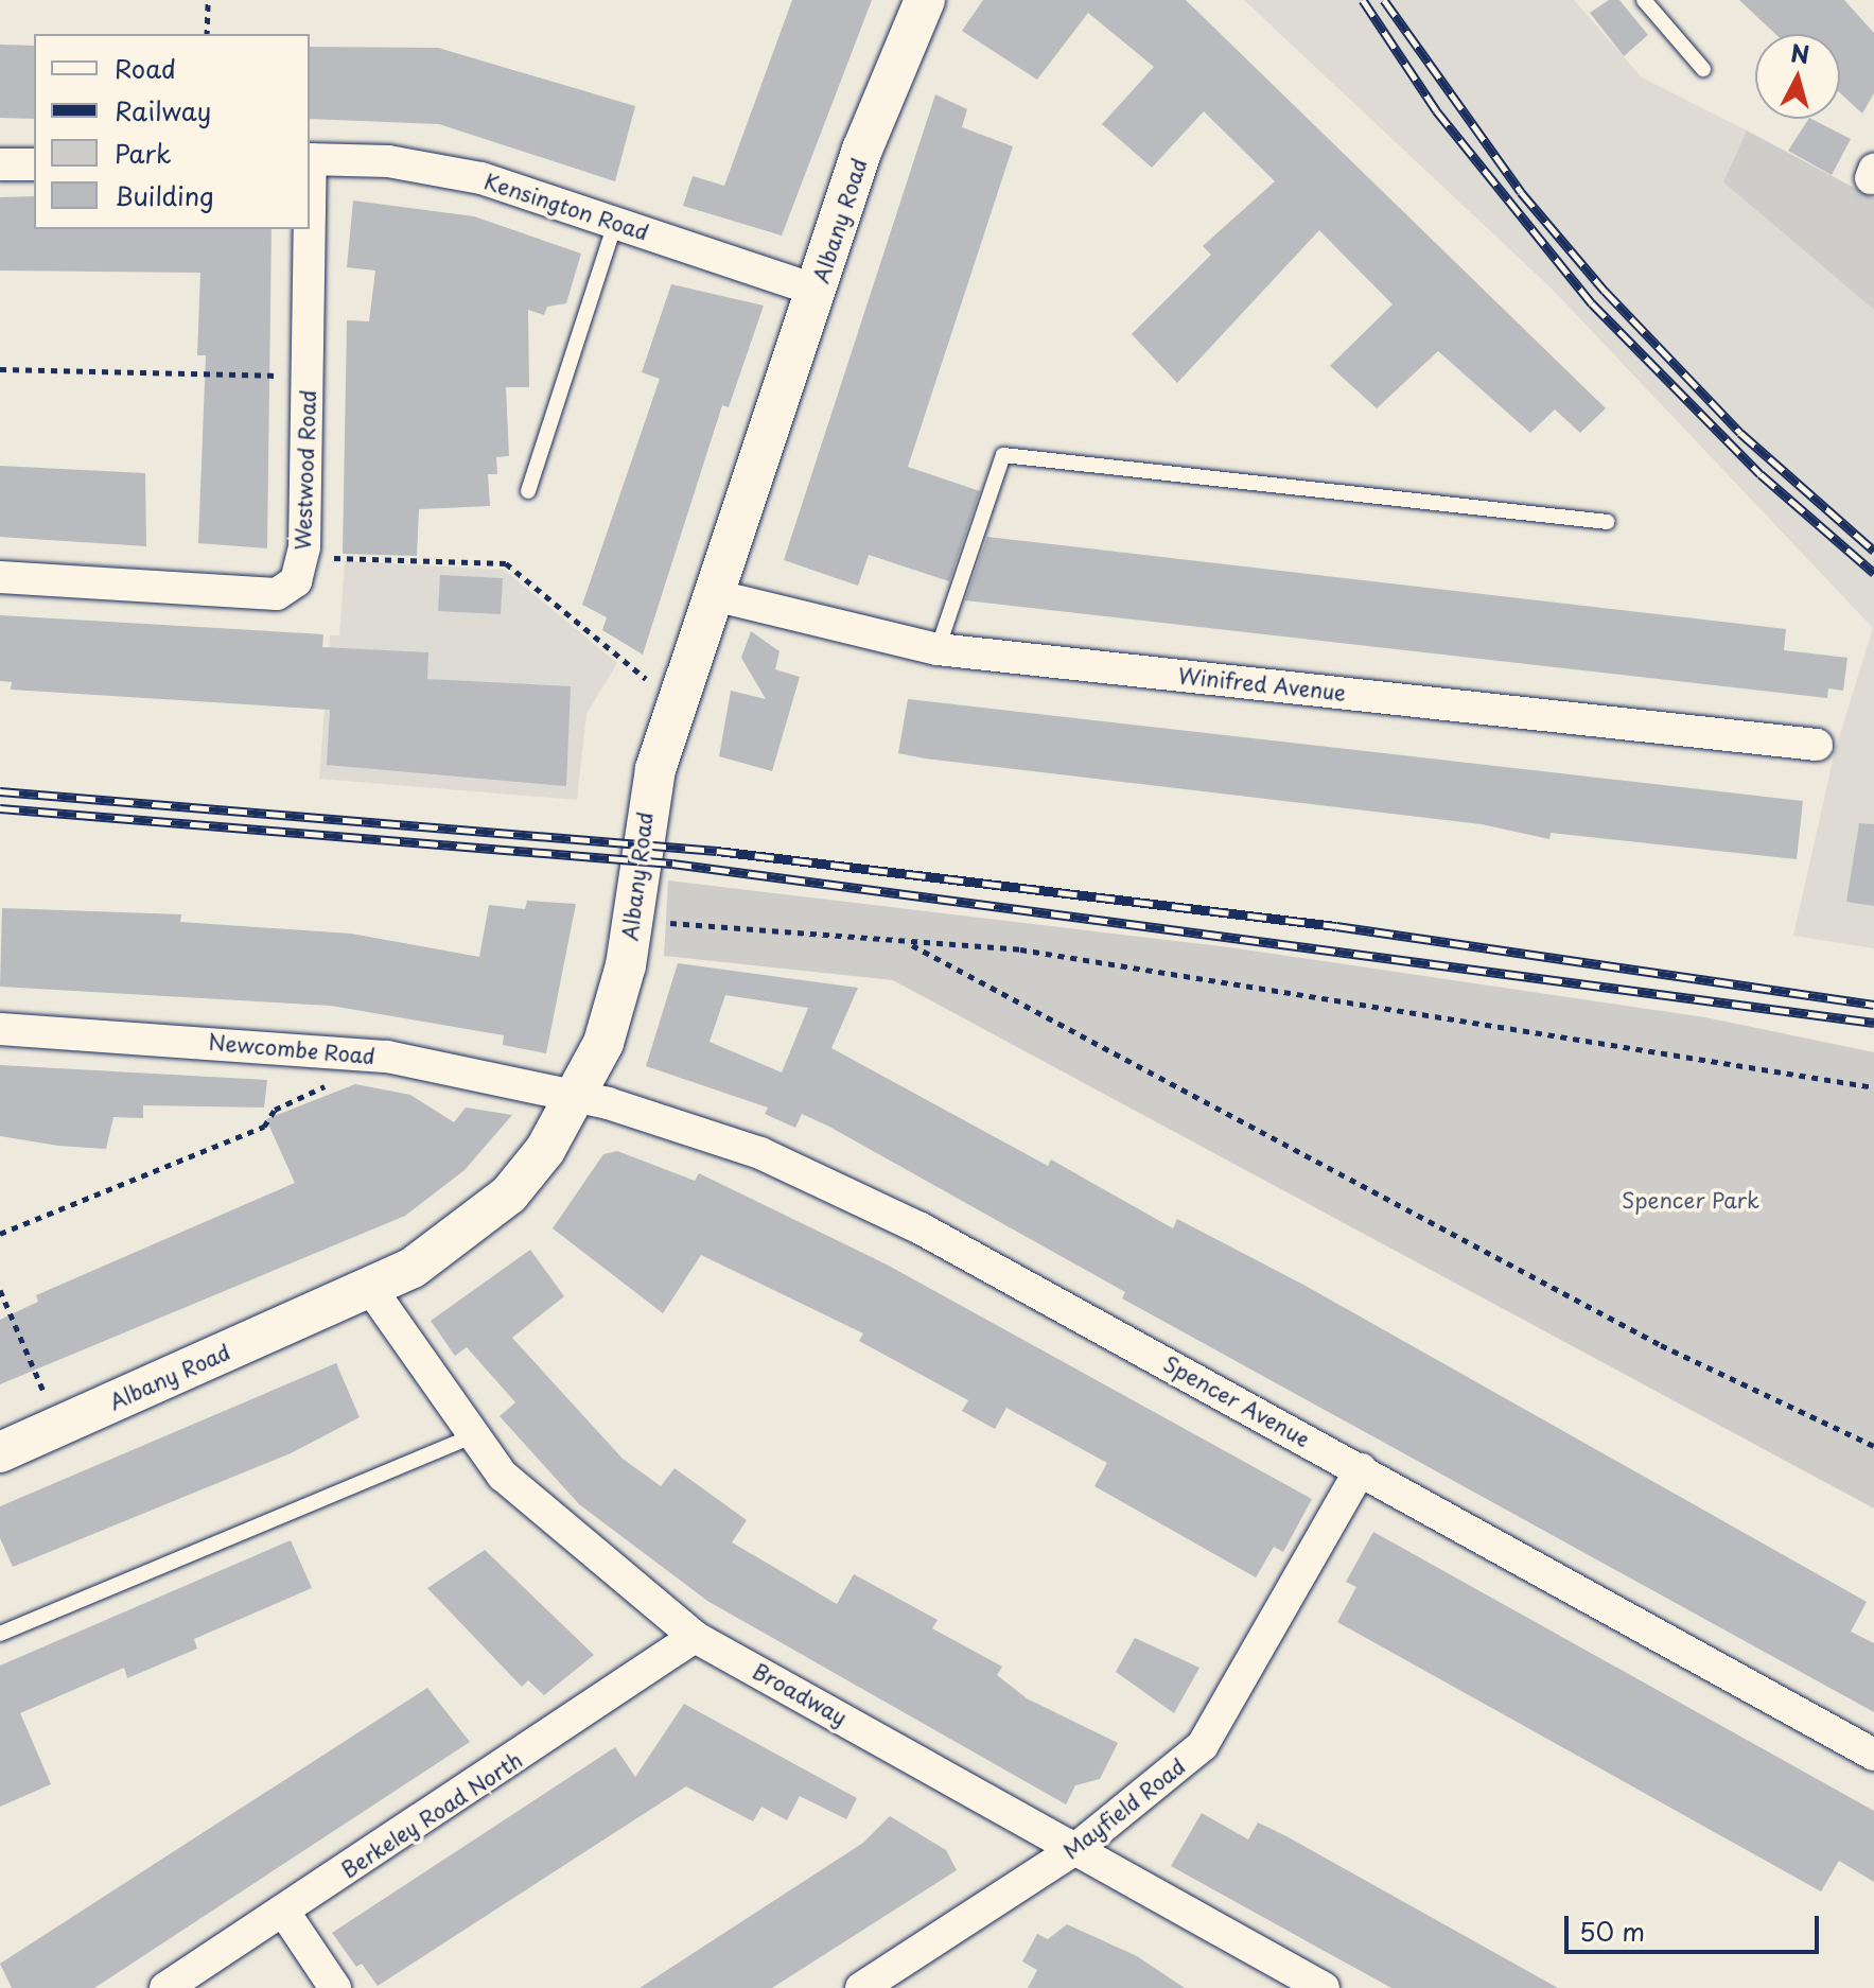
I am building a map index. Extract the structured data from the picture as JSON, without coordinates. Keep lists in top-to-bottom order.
{
  "streets": {
    "street": [
      "Kensington Road",
      "Albany Road",
      "Westwood Road",
      "Winifred Avenue",
      "Newcombe Road",
      "Spencer Avenue",
      "Broadway",
      "Mayfield Road",
      "Berkeley Road North"
    ]
  },
  "crossings": [
    ["Kensington Road", "Albany Road"],
    ["Albany Road", "Winifred Avenue"],
    ["Albany Road", "Newcombe Road"],
    ["Albany Road", "Spencer Avenue"],
    ["Albany Road", "Broadway"],
    ["Newcombe Road", "Spencer Avenue"],
    ["Spencer Avenue", "Mayfield Road"],
    ["Broadway", "Mayfield Road"],
    ["Broadway", "Berkeley Road North"]
  ],
  "parks": ["Spencer Park"],
  "legend": [
    "Road",
    "Railway",
    "Park",
    "Building"
  ],
  "scale_bar": "50 m",
  "north": "top"
}
